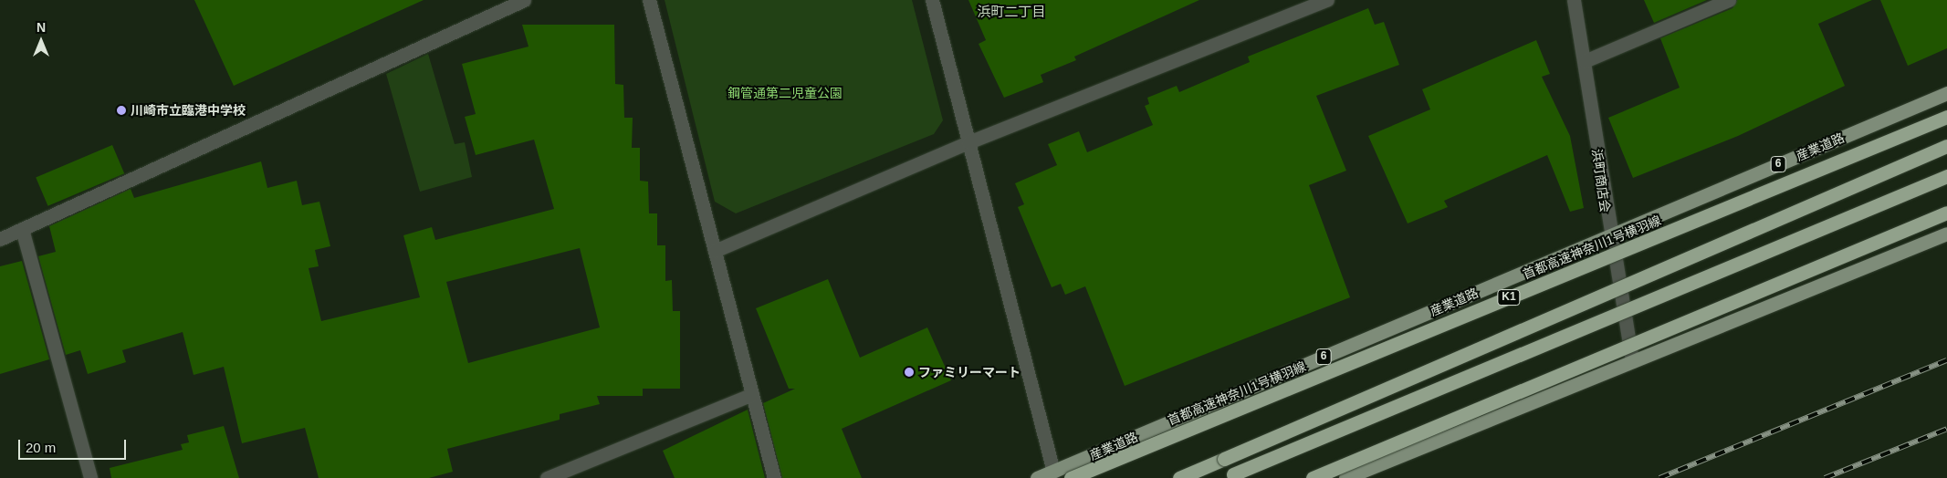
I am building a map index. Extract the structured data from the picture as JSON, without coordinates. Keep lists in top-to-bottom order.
{
  "streets": {
    "highway": ["首都高速神奈川1号横羽線", "K1"],
    "main road": ["産業道路", "6"],
    "street": ["浜町商店会"]
  },
  "crossings": [
    ["産業道路", "浜町商店会"]
  ],
  "districts": ["浜町二丁目"],
  "parks": ["鋼管通第二児童公園"],
  "places": ["川崎市立臨港中学校", "ファミリーマート"],
  "scale_bar": "20 m",
  "north": "top"
}
